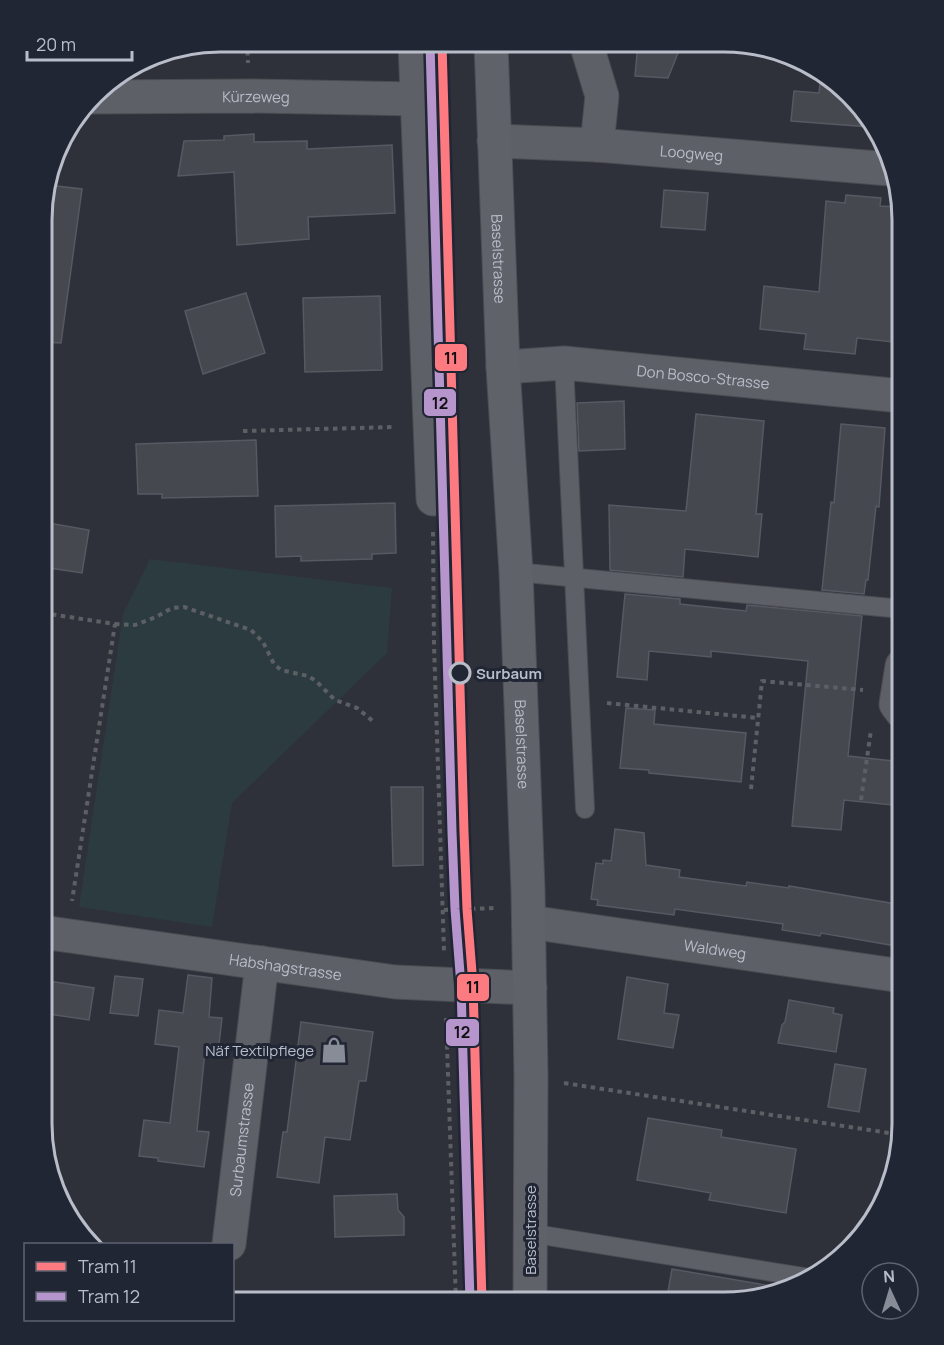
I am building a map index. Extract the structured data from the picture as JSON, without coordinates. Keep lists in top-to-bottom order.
{
  "streets": {
    "main road": ["Baselstrasse"],
    "street": [
      "Kürzeweg",
      "Loogweg",
      "Don Bosco-Strasse",
      "Waldweg",
      "Habshagstrasse",
      "Surbaumstrasse"
    ]
  },
  "crossings": [
    ["Loogweg", "Baselstrasse"],
    ["Baselstrasse", "Don Bosco-Strasse"],
    ["Baselstrasse", "Waldweg"],
    ["Baselstrasse", "Habshagstrasse"],
    ["Habshagstrasse", "Surbaumstrasse"]
  ],
  "places": {
    "other": ["Surbaum"],
    "shop": ["Näf Textilpflege"]
  },
  "lines": ["tram line 11", "tram line 12"],
  "legend": ["Tram 11", "Tram 12"],
  "scale_bar": "20 m",
  "north": "top"
}
